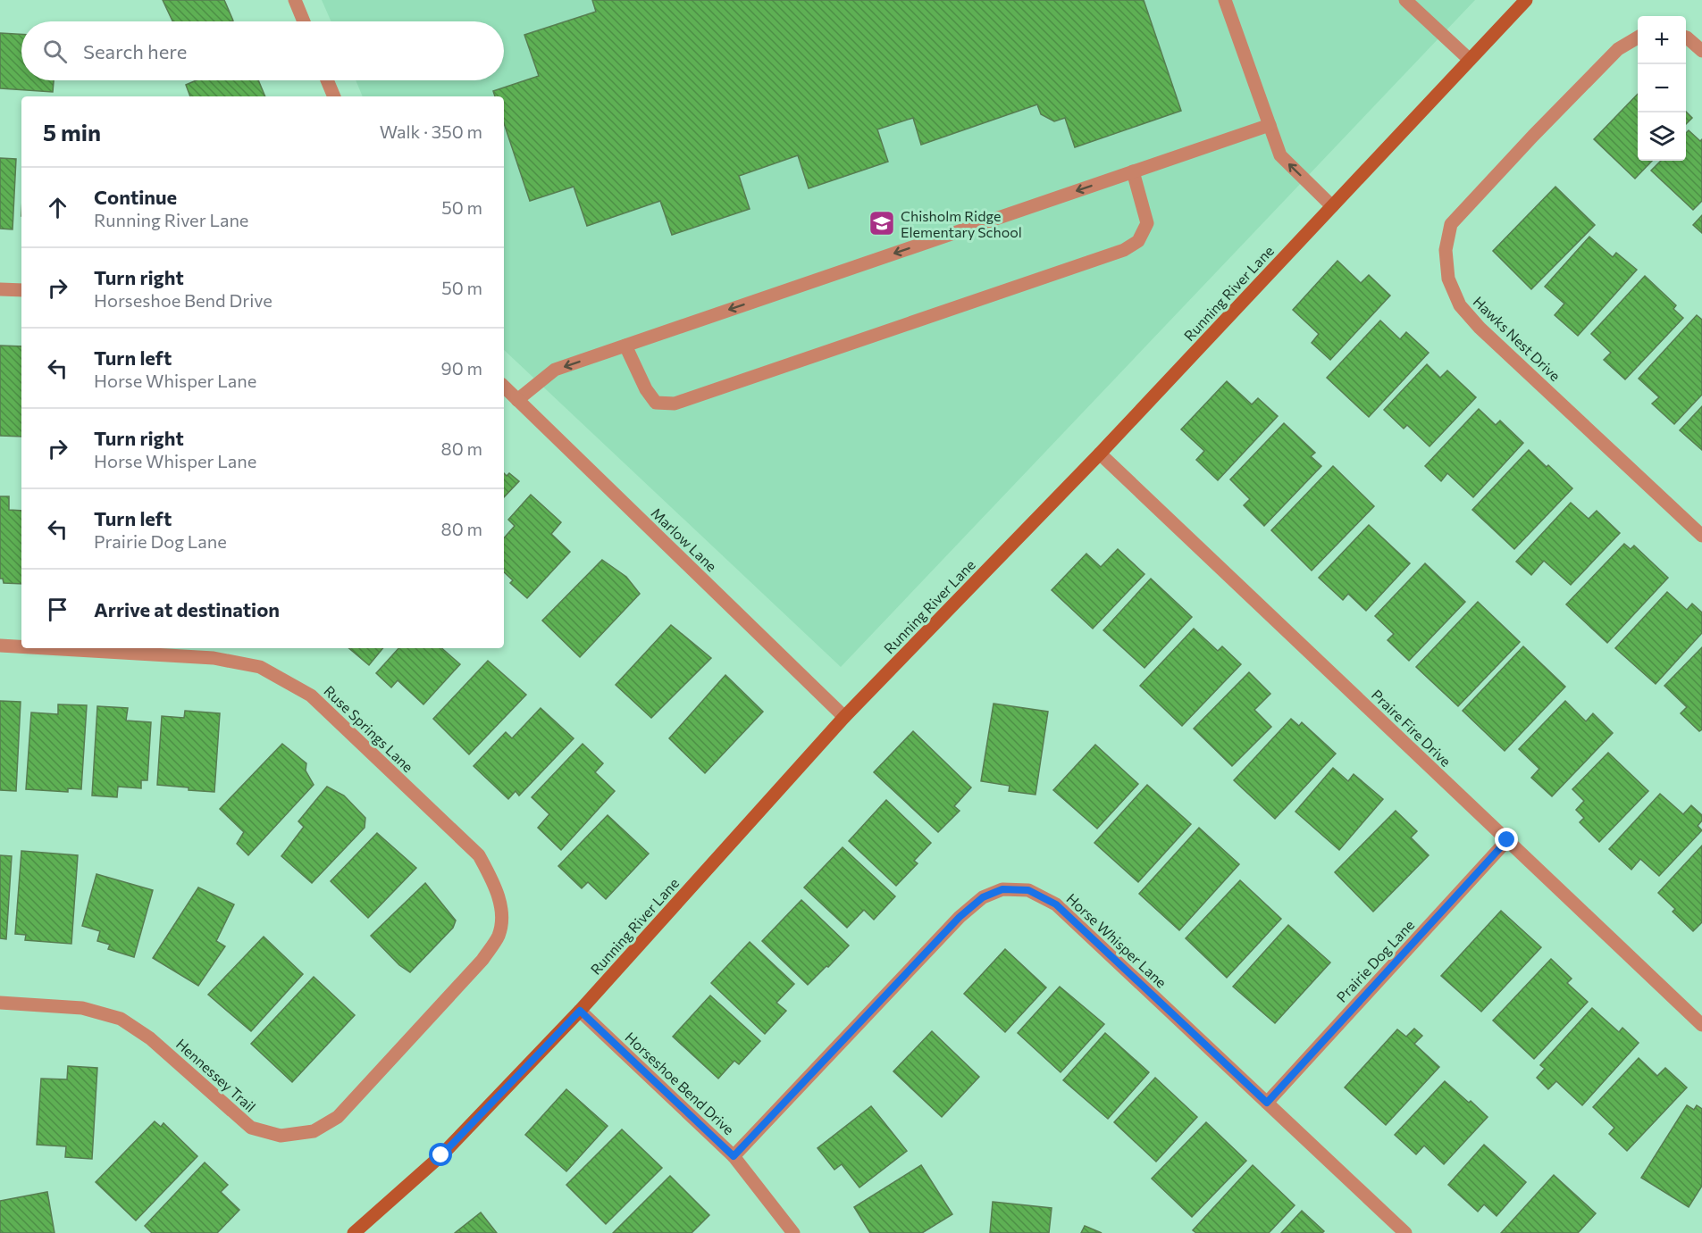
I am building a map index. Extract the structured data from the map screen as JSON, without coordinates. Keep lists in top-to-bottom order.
{
  "streets": {
    "street": [
      "Running River Lane",
      "Hawks Nest Drive",
      "Marlow Lane",
      "Praire Fire Drive",
      "Ruse Springs Lane",
      "Horse Whisper Lane",
      "Prairie Dog Lane",
      "Hennessey Trail",
      "Horseshoe Bend Drive"
    ]
  },
  "crossings": [
    ["Running River Lane", "Marlow Lane"],
    ["Running River Lane", "Praire Fire Drive"],
    ["Running River Lane", "Horseshoe Bend Drive"],
    ["Praire Fire Drive", "Prairie Dog Lane"],
    ["Ruse Springs Lane", "Hennessey Trail"],
    ["Horse Whisper Lane", "Prairie Dog Lane"],
    ["Horse Whisper Lane", "Horseshoe Bend Drive"]
  ],
  "places": {
    "school or university": ["Chisholm Ridge Elementary School"]
  },
  "page": {
    "map_buttons": ["+", "−"],
    "search": "Search here",
    "heading": ["5 min", "Walk · 350 m"],
    "list": [
      ["Continue", "Running River Lane", "50 m"],
      ["Turn right", "Horseshoe Bend Drive", "50 m"],
      ["Turn left", "Horse Whisper Lane", "90 m"],
      ["Turn right", "Horse Whisper Lane", "80 m"],
      ["Turn left", "Prairie Dog Lane", "80 m"],
      "Arrive at destination"
    ]
  }
}
